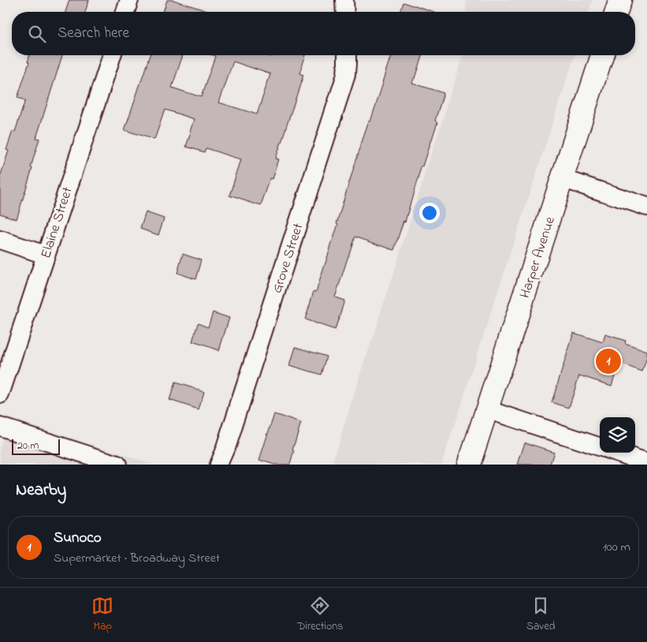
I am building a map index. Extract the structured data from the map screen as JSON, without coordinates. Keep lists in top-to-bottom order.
{
  "streets": {
    "main road": ["Harper Avenue"],
    "street": ["Elaine Street", "Grove Street"]
  },
  "scale_bar": "20 m",
  "page": {
    "search": "Search here",
    "pins": "1",
    "scale": "20 m",
    "heading": "Nearby",
    "list": [
      {
        "mark": "1",
        "name": "Sunoco",
        "note": "Supermarket · Broadway Street",
        "value": "100 m"
      }
    ],
    "nav": ["Map", "Directions", "Saved"]
  }
}
